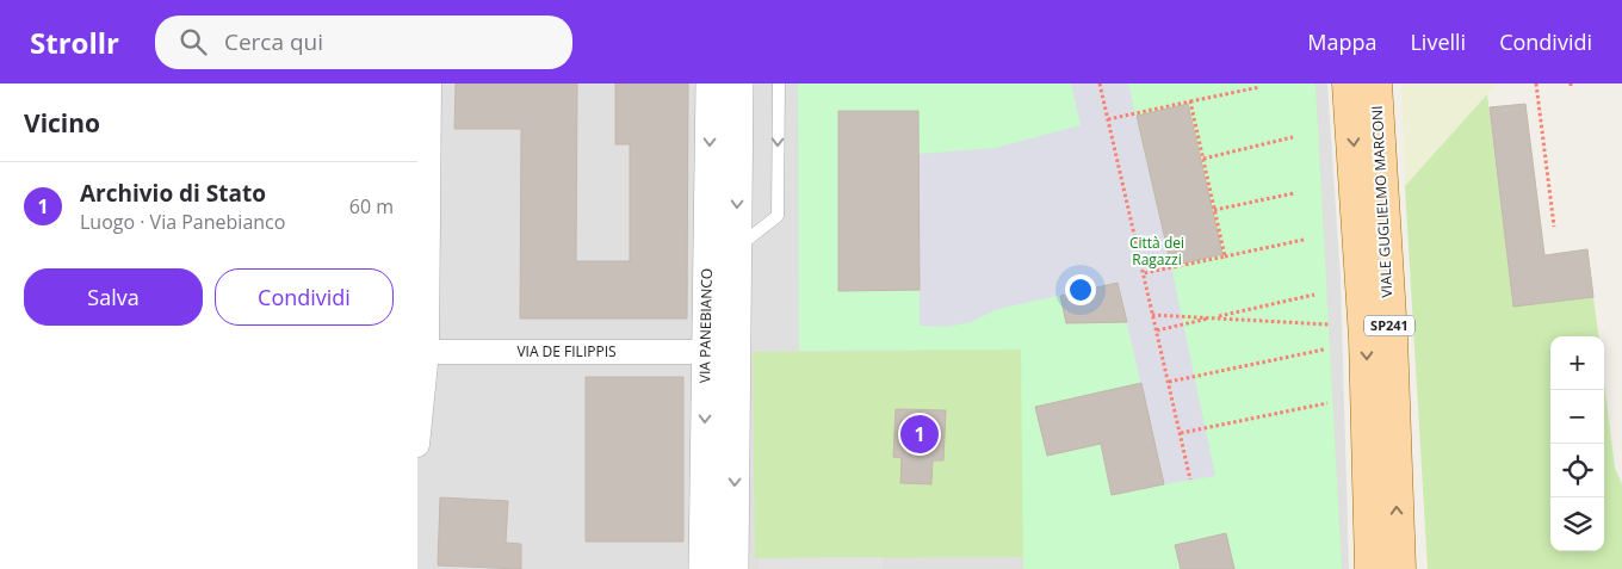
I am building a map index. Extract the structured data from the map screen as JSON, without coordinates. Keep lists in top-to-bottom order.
{
  "streets": {
    "main road": ["VIALE GUGLIELMO MARCONI", "SP241"],
    "street": ["VIA PANEBIANCO", "VIA DE FILIPPIS"]
  },
  "crossings": [
    ["VIA PANEBIANCO", "VIA DE FILIPPIS"]
  ],
  "one_way": ["VIA PANEBIANCO"],
  "parks": ["Città dei Ragazzi"],
  "page": {
    "header": "Strollr",
    "search": "Cerca qui",
    "nav": ["Mappa", "Livelli", "Condividi"],
    "heading": "Vicino",
    "list": [
      {
        "mark": "1",
        "name": "Archivio di Stato",
        "note": "Luogo · Via Panebianco",
        "value": "60 m"
      }
    ],
    "buttons": ["Salva", "Condividi"],
    "map_buttons": ["+", "−"],
    "pins": "1"
  }
}
